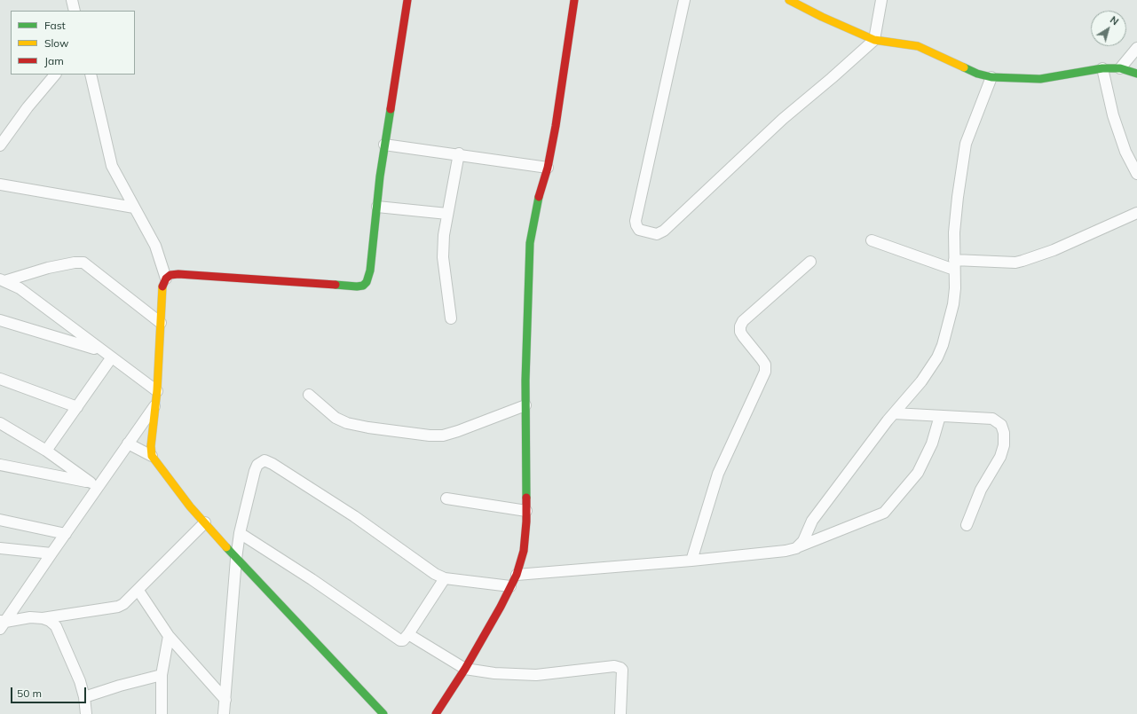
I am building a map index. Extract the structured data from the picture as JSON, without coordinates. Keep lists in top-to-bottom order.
{
  "legend": ["Fast", "Slow", "Jam"],
  "scale_bar": "50 m",
  "north": "top right"
}
